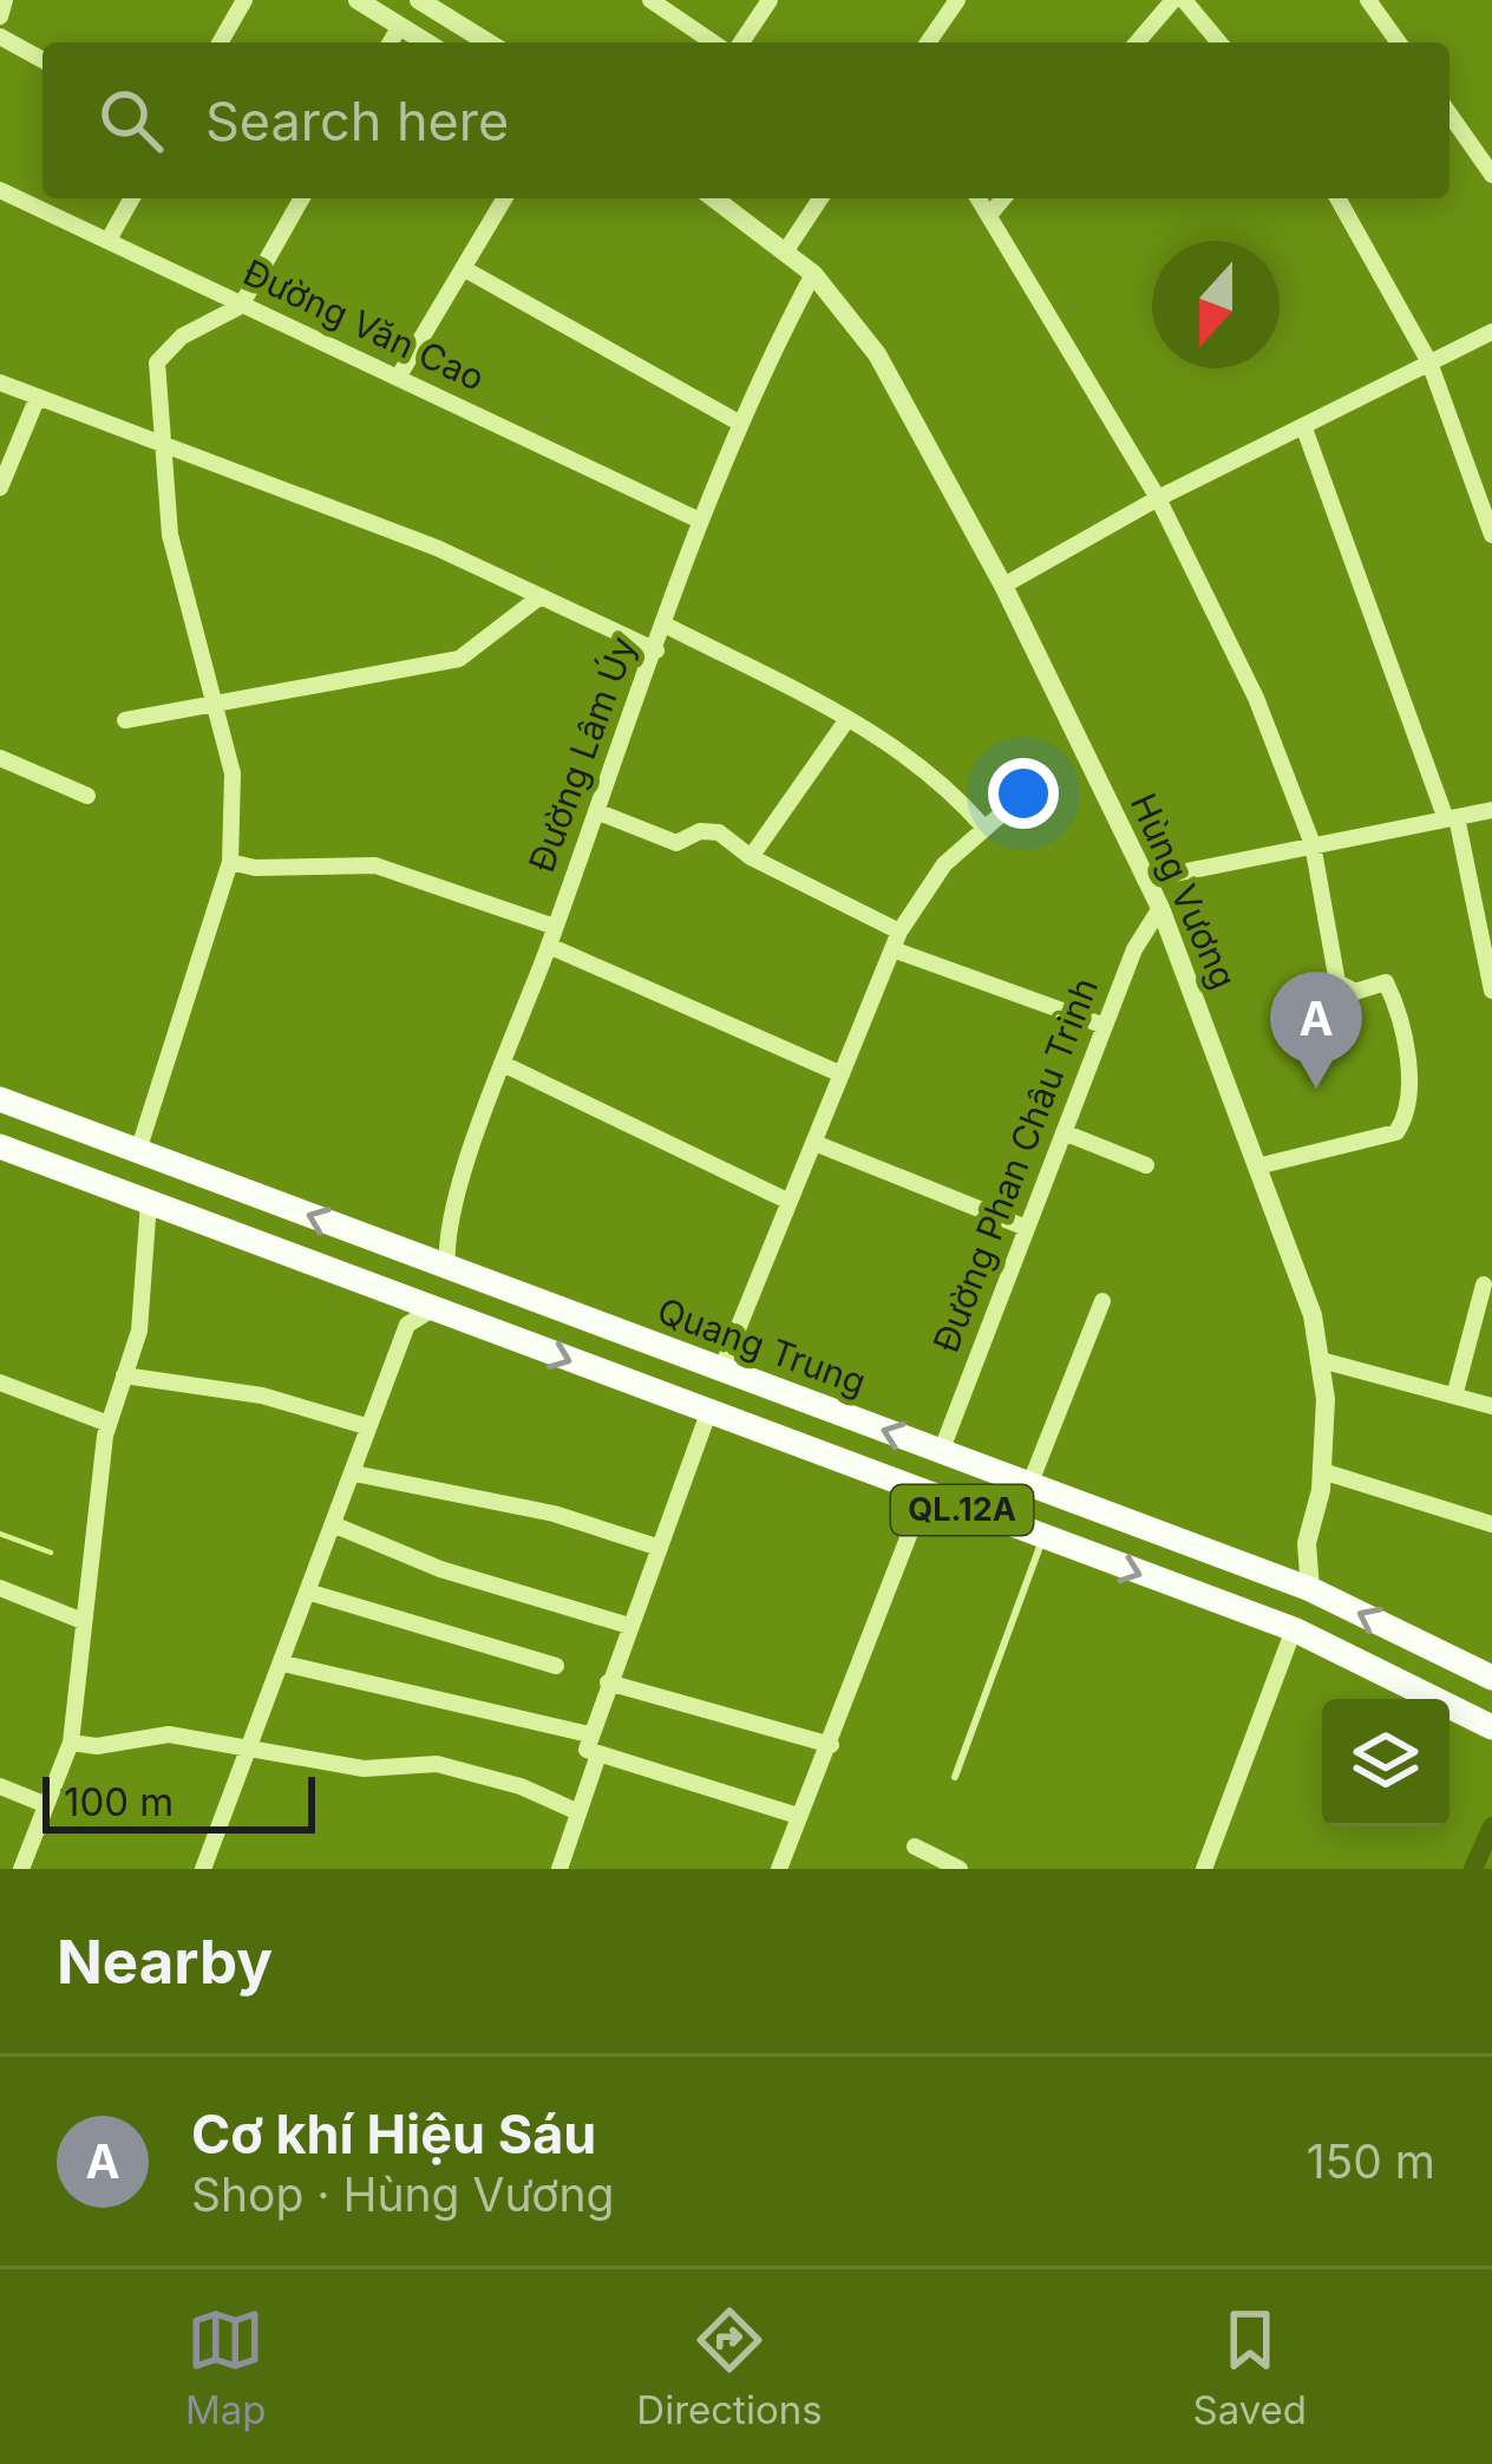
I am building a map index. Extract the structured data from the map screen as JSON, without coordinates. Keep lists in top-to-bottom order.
{
  "streets": {
    "highway": ["Quang Trung", "QL.12A"],
    "street": [
      "Đường Văn Cao",
      "Đường Lâm Úy",
      "Hùng Vương",
      "Đường Phan Châu Trinh"
    ]
  },
  "crossings": [
    ["Đường Văn Cao", "Đường Lâm Úy"],
    ["Đường Lâm Úy", "Hùng Vương"],
    ["Đường Lâm Úy", "Quang Trung"],
    ["Hùng Vương", "Đường Phan Châu Trinh"],
    ["Hùng Vương", "Quang Trung"],
    ["Đường Phan Châu Trinh", "Quang Trung"]
  ],
  "scale_bar": "100 m",
  "north": "bottom",
  "page": {
    "search": "Search here",
    "pins": "A",
    "scale": "100 m",
    "heading": "Nearby",
    "list": [
      {
        "mark": "A",
        "name": "Cơ khí Hiệu Sáu",
        "note": "Shop · Hùng Vương",
        "value": "150 m"
      }
    ],
    "nav": ["Map", "Directions", "Saved"]
  }
}
